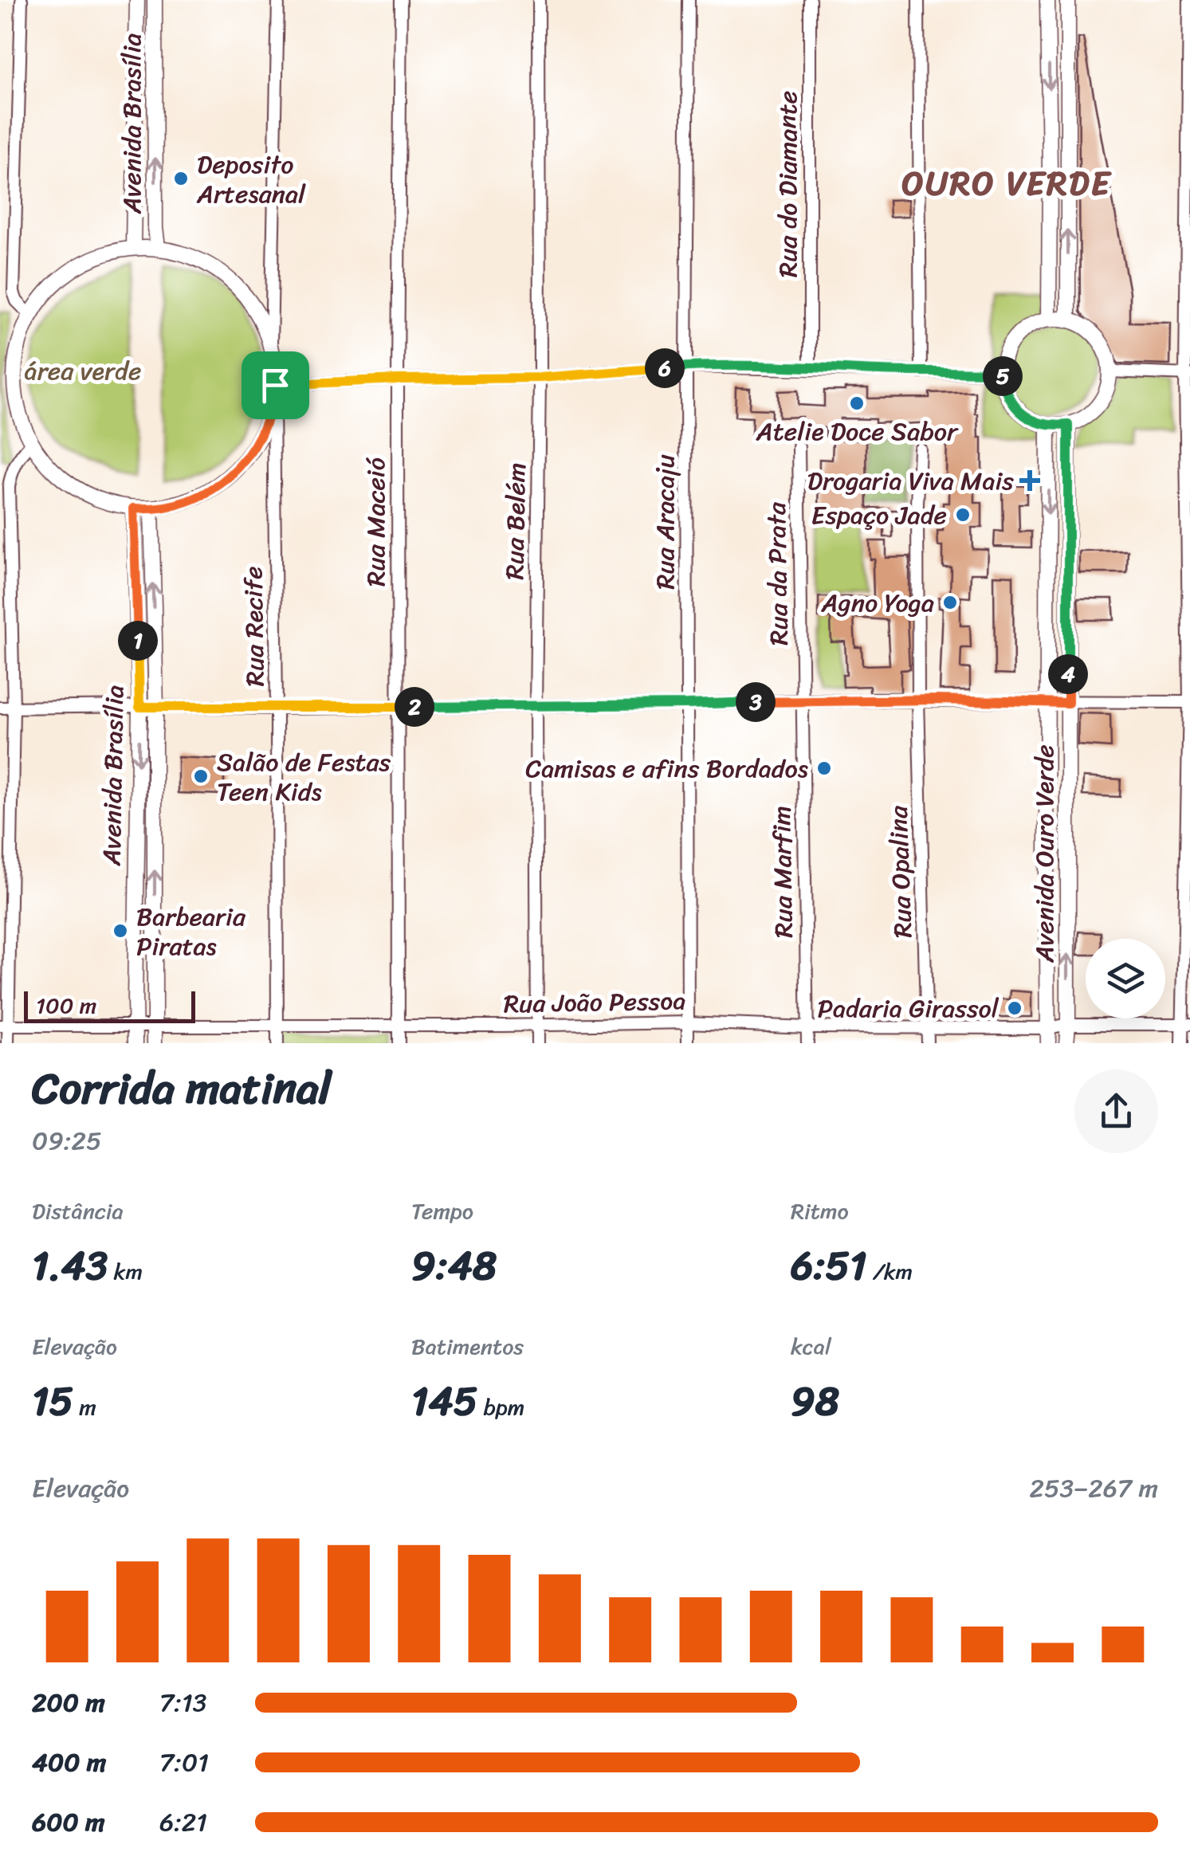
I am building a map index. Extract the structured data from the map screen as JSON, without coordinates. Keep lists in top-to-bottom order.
{
  "streets": {
    "street": [
      "Avenida Brasília",
      "Rua do Diamante",
      "Rua Belém",
      "Rua Maceió",
      "Rua Aracaju",
      "Rua da Prata",
      "Rua Recife",
      "Avenida Ouro Verde",
      "Rua Marfim",
      "Rua Opalina",
      "Rua João Pessoa"
    ]
  },
  "crossings": [
    ["Avenida Brasília", "Rua Recife"],
    ["Avenida Brasília", "Rua João Pessoa"],
    ["Rua Belém", "Rua João Pessoa"],
    ["Rua Maceió", "Rua João Pessoa"],
    ["Rua Aracaju", "Rua João Pessoa"],
    ["Rua da Prata", "Rua Marfim"],
    ["Rua Recife", "Rua João Pessoa"],
    ["Avenida Ouro Verde", "Rua João Pessoa"],
    ["Rua Marfim", "Rua João Pessoa"],
    ["Rua Opalina", "Rua João Pessoa"]
  ],
  "districts": ["OURO VERDE"],
  "parks": ["área verde"],
  "places": {
    "other": [
      "Deposito Artesanal",
      "Atelie Doce Sabor",
      "Espaço Jade",
      "Agno Yoga",
      "Camisas e afins Bordados",
      "Salão de Festas Teen Kids",
      "Barbearia Piratas",
      "Padaria Girassol"
    ],
    "health": ["Drogaria Viva Mais"]
  },
  "scale_bar": "100 m",
  "page": {
    "pins": [
      "6",
      "5",
      "1",
      "4",
      "3",
      "2"
    ],
    "scale": "100 m",
    "heading": ["Corrida matinal", "09:25"],
    "stats": [
      ["Distância", "1.43 km"],
      ["Tempo", "9:48"],
      ["Ritmo", "6:51 /km"],
      ["Elevação", "15 m"],
      ["Batimentos", "145 bpm"],
      ["kcal", "98"]
    ],
    "chart": ["Elevação", "253–267 m"],
    "list": [
      {
        "name": "200 m",
        "note": "7:13"
      },
      {
        "name": "400 m",
        "note": "7:01"
      },
      {
        "name": "600 m",
        "note": "6:21"
      }
    ]
  }
}
